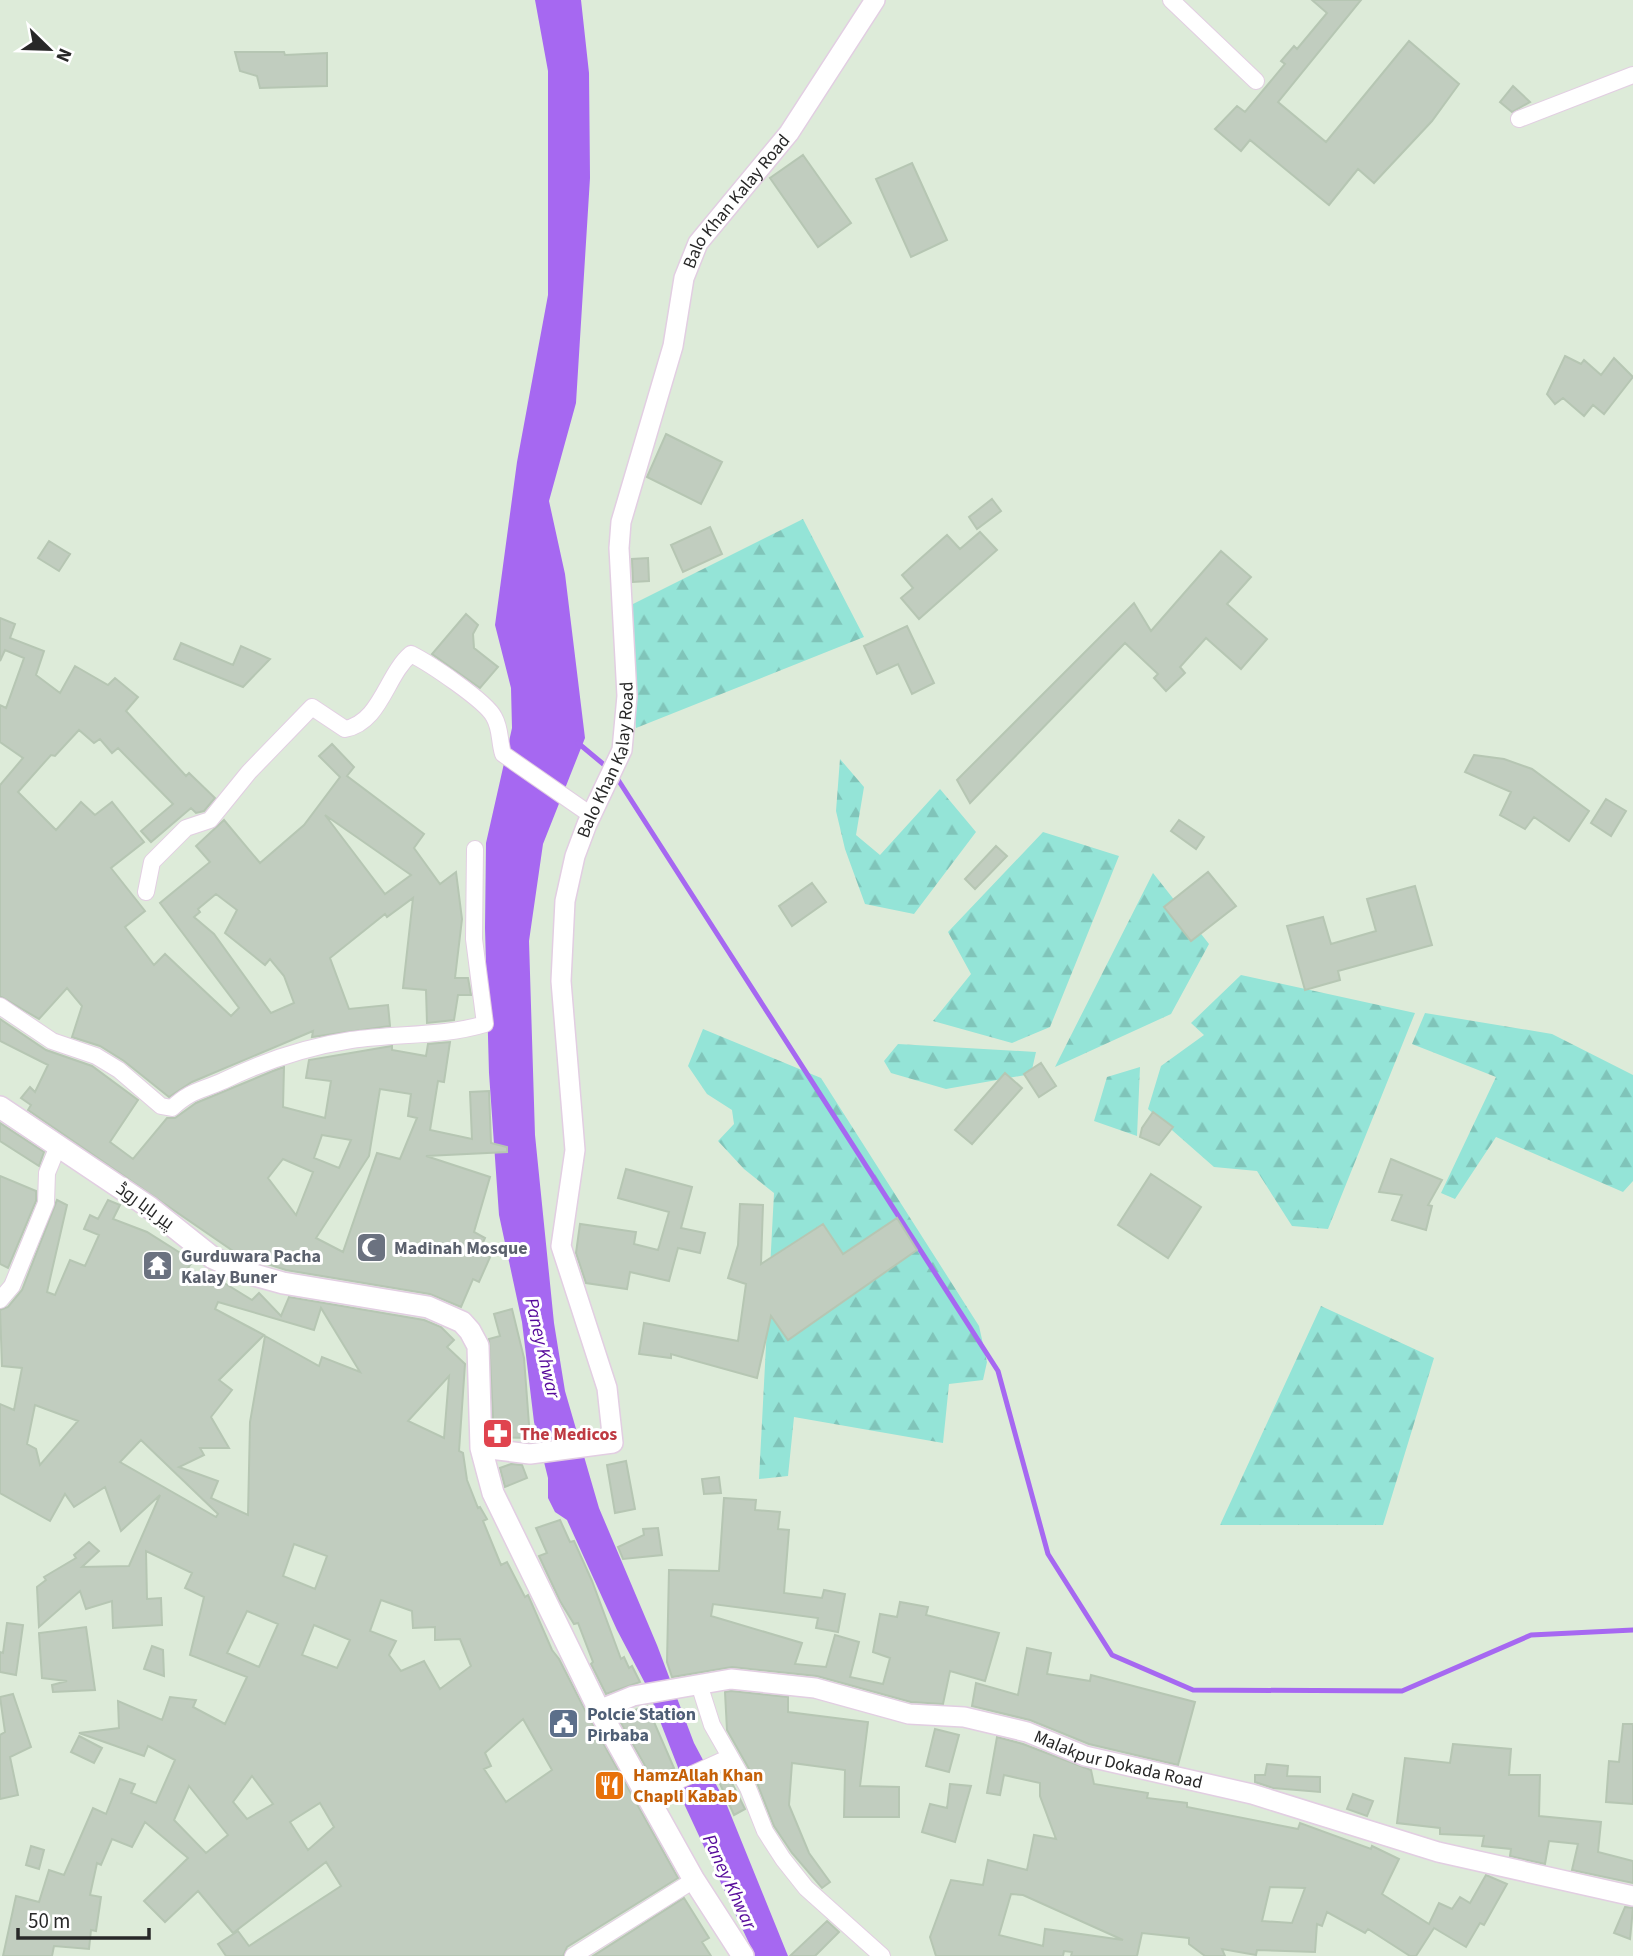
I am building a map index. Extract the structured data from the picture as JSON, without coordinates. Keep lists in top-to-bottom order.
{
  "streets": {
    "main road": ["پیر بابا روڈ"],
    "street": ["Balo Khan Kalay Road", "Malakpur Dokada Road"]
  },
  "crossings": [
    ["Balo Khan Kalay Road", "پیر بابا روڈ"]
  ],
  "water": ["Paney Khwar"],
  "places": {
    "mosque": ["Madinah Mosque"],
    "temple": ["Gurduwara Pacha Kalay Buner"],
    "pharmacy": ["The Medicos"],
    "public building": ["Polcie Station Pirbaba"],
    "restaurant": ["HamzAllah Khan Chapli Kabab"]
  },
  "scale_bar": "50 m",
  "north": "bottom right"
}
